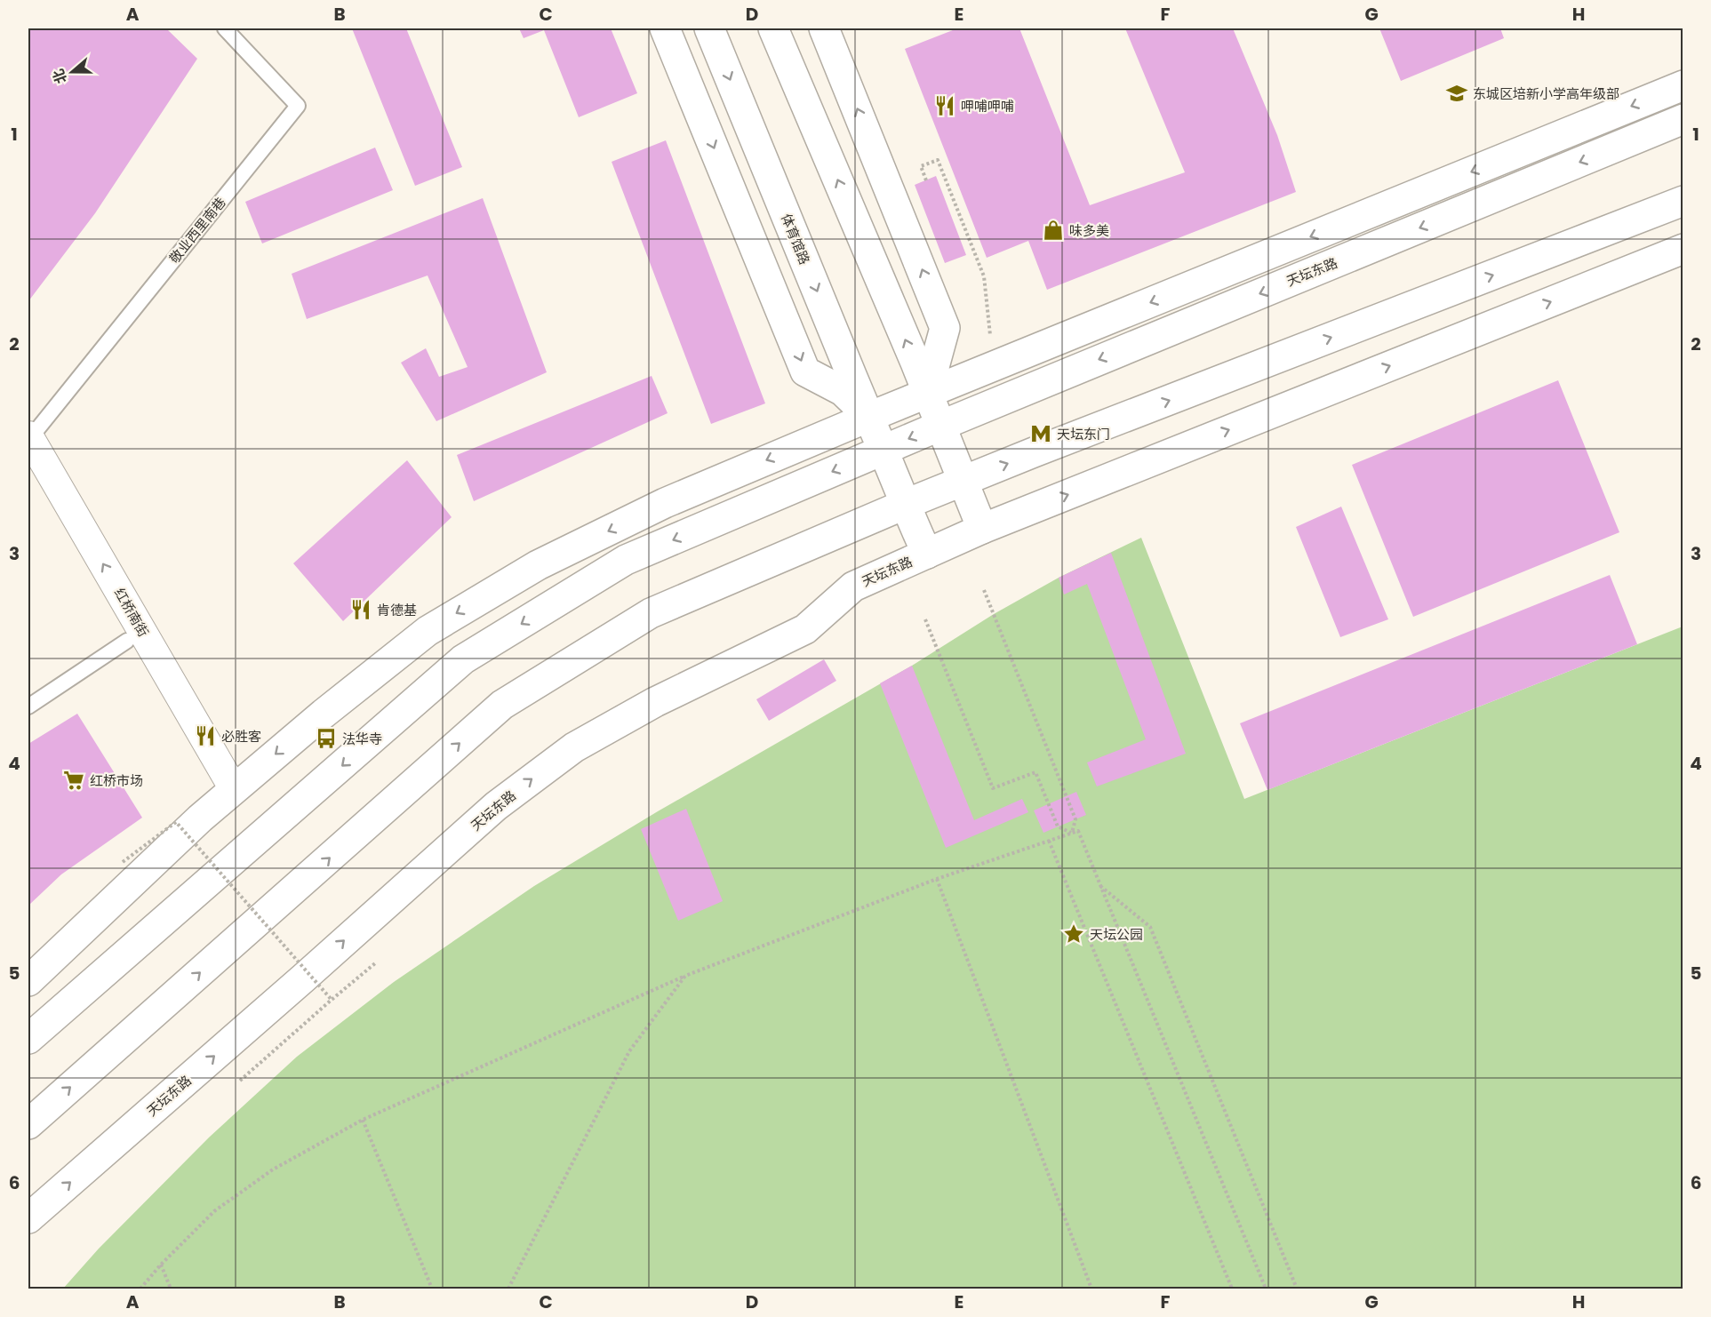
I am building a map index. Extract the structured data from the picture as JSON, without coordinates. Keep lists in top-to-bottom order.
{
  "streets": {
    "main road": ["体育馆路", "天坛东路"],
    "street": ["红桥南街"],
    "lane": ["敬业西里南巷"]
  },
  "crossings": [
    ["敬业西里南巷", "红桥南街"],
    ["体育馆路", "天坛东路"]
  ],
  "places": {
    "school or university": ["东城区培新小学高年级部"],
    "restaurant": ["呷哺呷哺", "肯德基", "必胜客"],
    "shop": ["味多美"],
    "metro station": ["天坛东门"],
    "bus stop": ["法华寺"],
    "supermarket": ["红桥市场"],
    "place": ["天坛公园"]
  },
  "north": "left",
  "grid": {
    "columns": [
      "A",
      "B",
      "C",
      "D",
      "E",
      "F",
      "G",
      "H"
    ],
    "rows": [
      "1",
      "2",
      "3",
      "4",
      "5",
      "6"
    ]
  }
}
